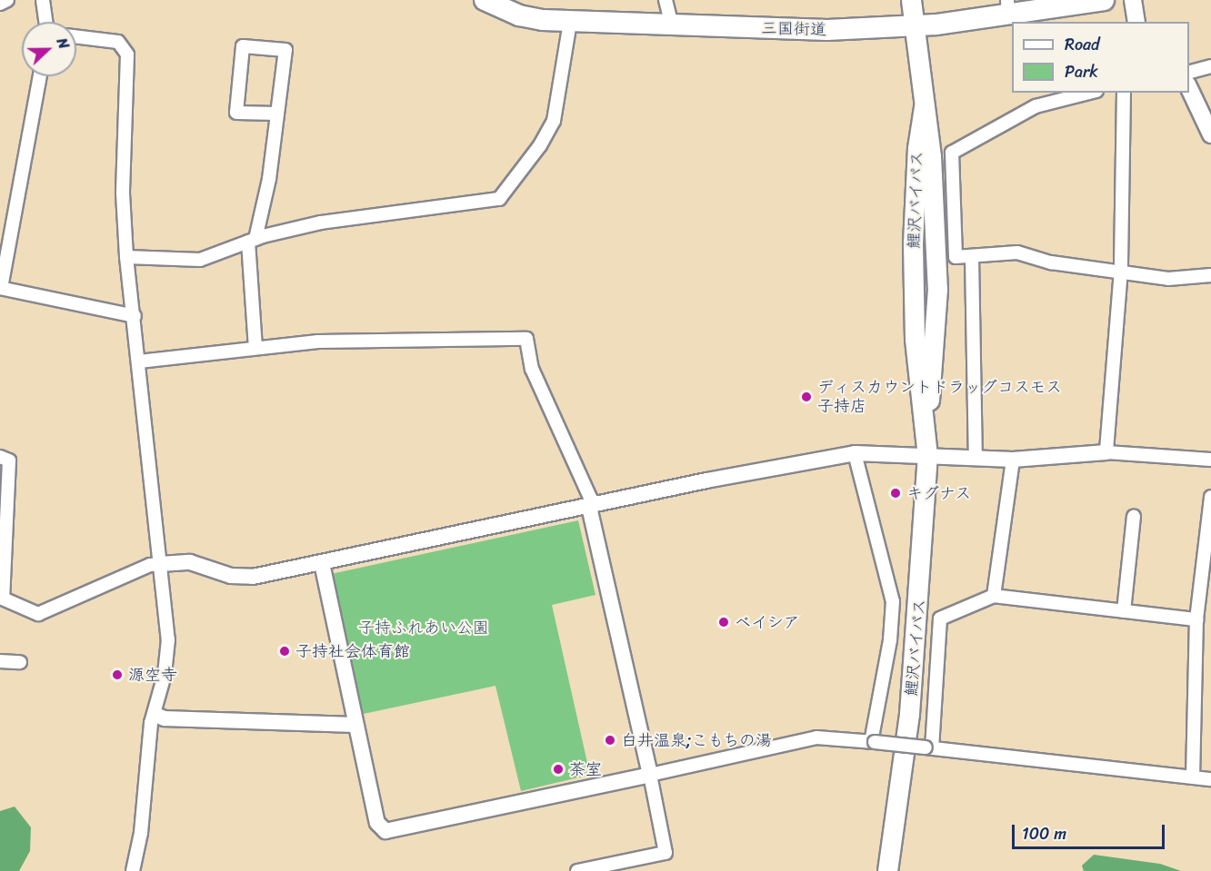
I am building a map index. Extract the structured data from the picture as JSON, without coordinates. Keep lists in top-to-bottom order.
{
  "streets": {
    "highway": ["三国街道"],
    "main road": ["鯉沢バイパス"]
  },
  "crossings": [
    ["三国街道", "鯉沢バイパス"]
  ],
  "parks": ["子持ふれあい公園"],
  "places": [
    "ディスカウントドラッグコスモス 子持店",
    "キグナス",
    "ベイシア",
    "子持社会体育館",
    "源空寺",
    "白井温泉;こもちの湯",
    "茶室"
  ],
  "legend": ["Road", "Park"],
  "scale_bar": "100 m",
  "north": "right"
}
